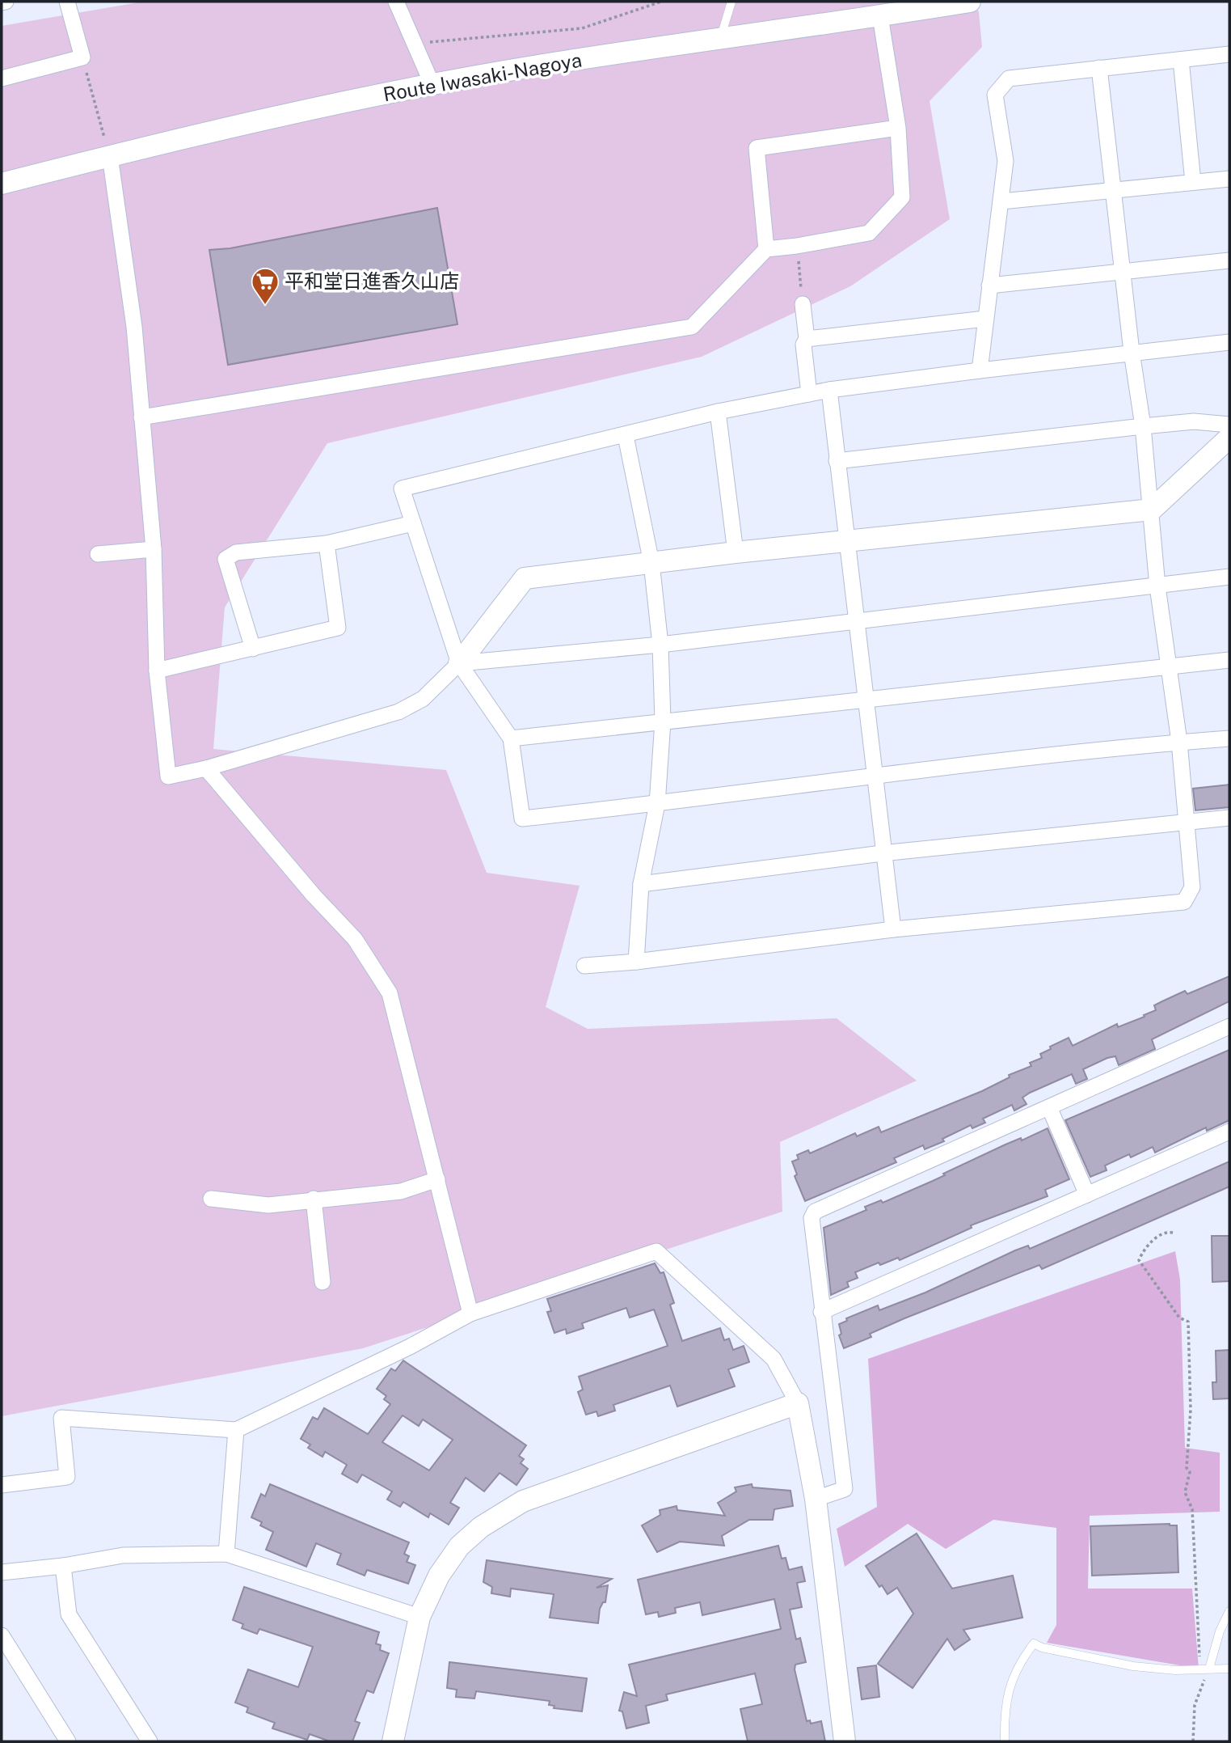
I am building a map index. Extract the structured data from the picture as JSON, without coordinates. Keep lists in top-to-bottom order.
{
  "streets": {
    "street": ["Route Iwasaki-Nagoya"]
  },
  "places": {
    "supermarket": ["平和堂日進香久山店"]
  }
}
